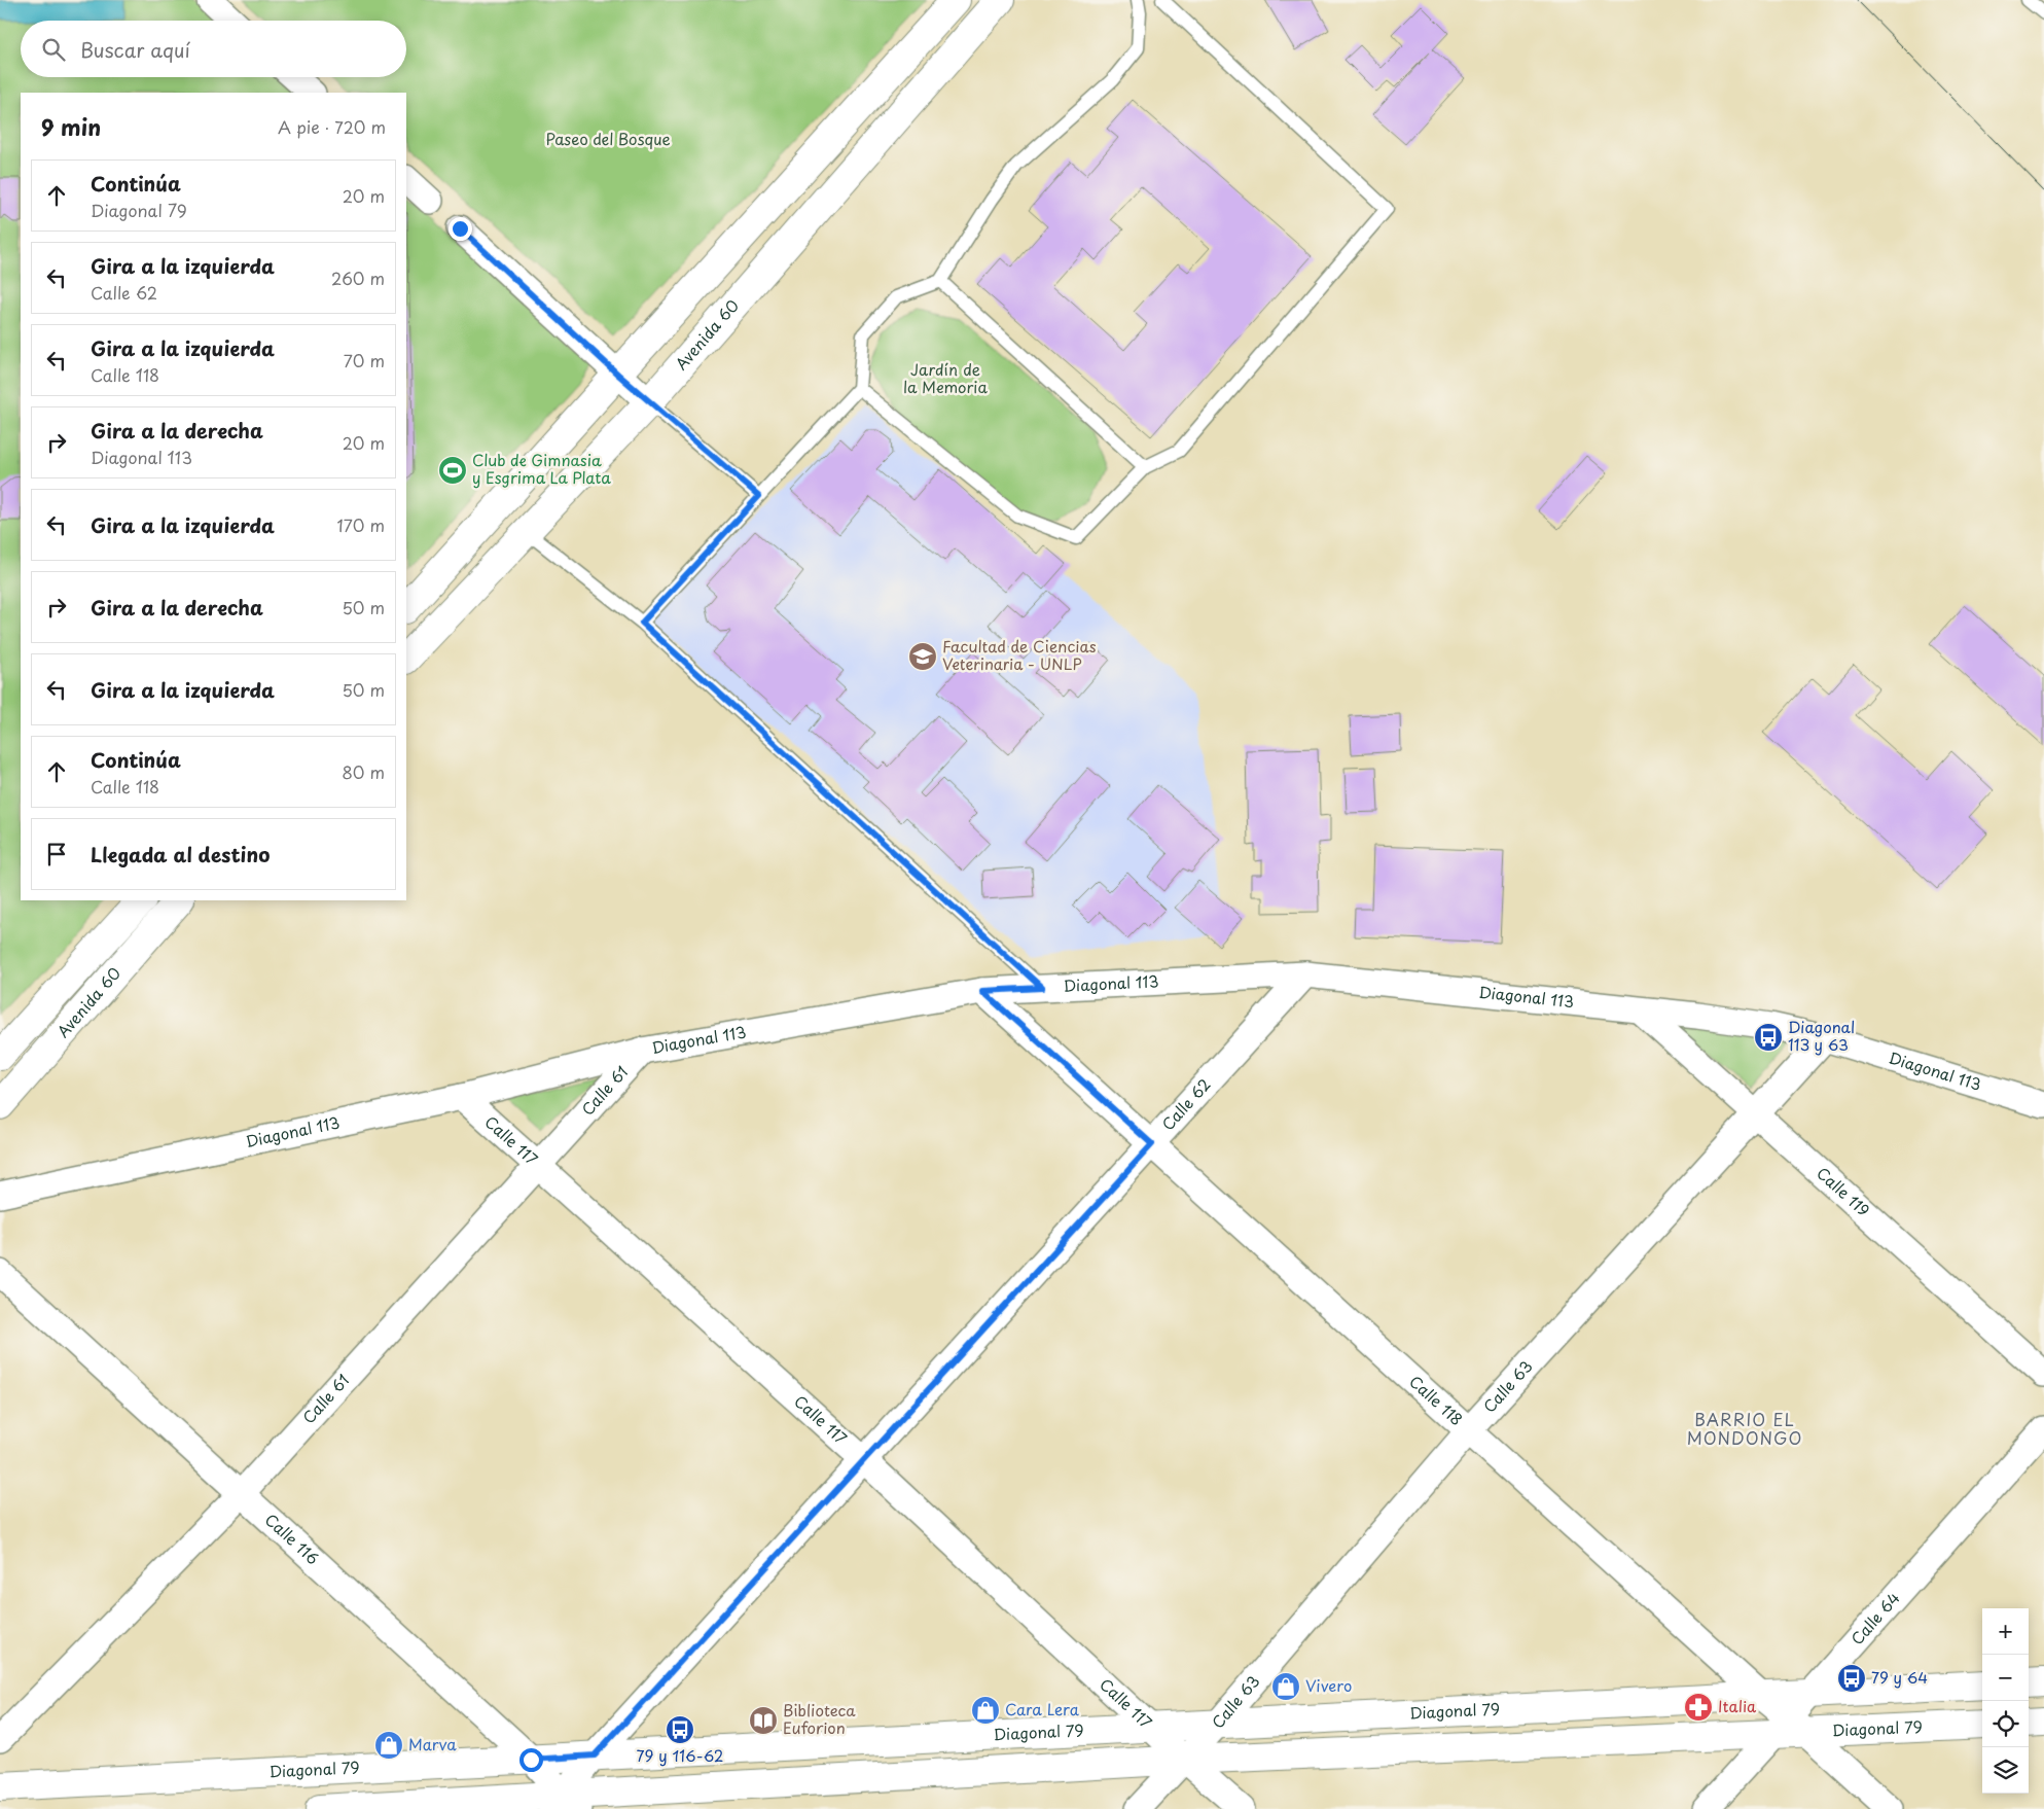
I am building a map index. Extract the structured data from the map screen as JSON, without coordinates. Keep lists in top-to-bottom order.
{
  "streets": {
    "main road": ["Avenida 60", "Diagonal 79"],
    "street": [
      "Diagonal 113",
      "Calle 61",
      "Calle 62",
      "Calle 117",
      "Calle 119",
      "Calle 63",
      "Calle 118",
      "Calle 116",
      "Calle 64"
    ]
  },
  "crossings": [
    ["Diagonal 113", "Calle 61"],
    ["Diagonal 113", "Calle 62"],
    ["Diagonal 113", "Calle 117"],
    ["Diagonal 113", "Calle 119"],
    ["Diagonal 113", "Calle 63"],
    ["Diagonal 113", "Calle 118"],
    ["Calle 61", "Calle 117"],
    ["Calle 61", "Calle 116"],
    ["Calle 62", "Calle 117"],
    ["Calle 62", "Calle 118"],
    ["Calle 62", "Calle 116"],
    ["Calle 62", "Diagonal 79"],
    ["Calle 117", "Calle 63"],
    ["Calle 117", "Diagonal 79"],
    ["Calle 119", "Calle 63"],
    ["Calle 63", "Calle 118"],
    ["Calle 63", "Diagonal 79"],
    ["Calle 118", "Calle 64"],
    ["Calle 118", "Diagonal 79"],
    ["Calle 116", "Diagonal 79"],
    ["Calle 64", "Diagonal 79"]
  ],
  "districts": ["BARRIO EL MONDONGO"],
  "parks": ["Paseo del Bosque", "Jardín de la Memoria"],
  "places": {
    "sports": ["Club de Gimnasia y Esgrima La Plata"],
    "school or university": ["Facultad de Ciencias Veterinaria - UNLP"],
    "bus stop": ["Diagonal 113 y 63", "79 y 64", "79 y 116-62"],
    "shop": ["Vivero", "Cara Lera", "Marva"],
    "pharmacy": ["Italia"],
    "library": ["Biblioteca Euforion"]
  },
  "page": {
    "search": "Buscar aquí",
    "heading": ["9 min", "A pie · 720 m"],
    "list": [
      ["Continúa", "Diagonal 79", "20 m"],
      ["Gira a la izquierda", "Calle 62", "260 m"],
      ["Gira a la izquierda", "Calle 118", "70 m"],
      ["Gira a la derecha", "Diagonal 113", "20 m"],
      ["Gira a la izquierda", "170 m"],
      ["Gira a la derecha", "50 m"],
      ["Gira a la izquierda", "50 m"],
      ["Continúa", "Calle 118", "80 m"],
      "Llegada al destino"
    ],
    "map_buttons": ["+", "−"]
  }
}
